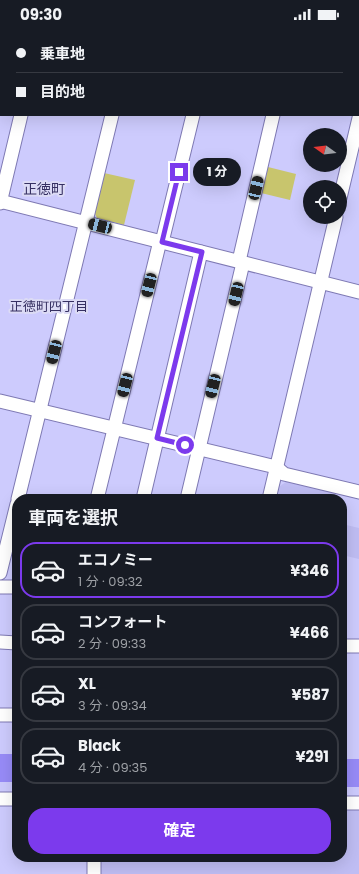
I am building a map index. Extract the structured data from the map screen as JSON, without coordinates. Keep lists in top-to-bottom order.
{
  "districts": ["正徳町", "正徳町四丁目"],
  "north": "left",
  "page": {
    "status": "09:30",
    "banner": ["乗車地", "目的地"],
    "bubble": "1 分",
    "heading": "車両を選択",
    "list": [
      {
        "name": "エコノミー",
        "note": "1 分 · 09:32",
        "value": "¥346"
      },
      {
        "name": "コンフォート",
        "note": "2 分 · 09:33",
        "value": "¥466"
      },
      {
        "name": "XL",
        "note": "3 分 · 09:34",
        "value": "¥587"
      },
      {
        "name": "Black",
        "note": "4 分 · 09:35",
        "value": "¥291"
      }
    ],
    "buttons": "確定"
  }
}
